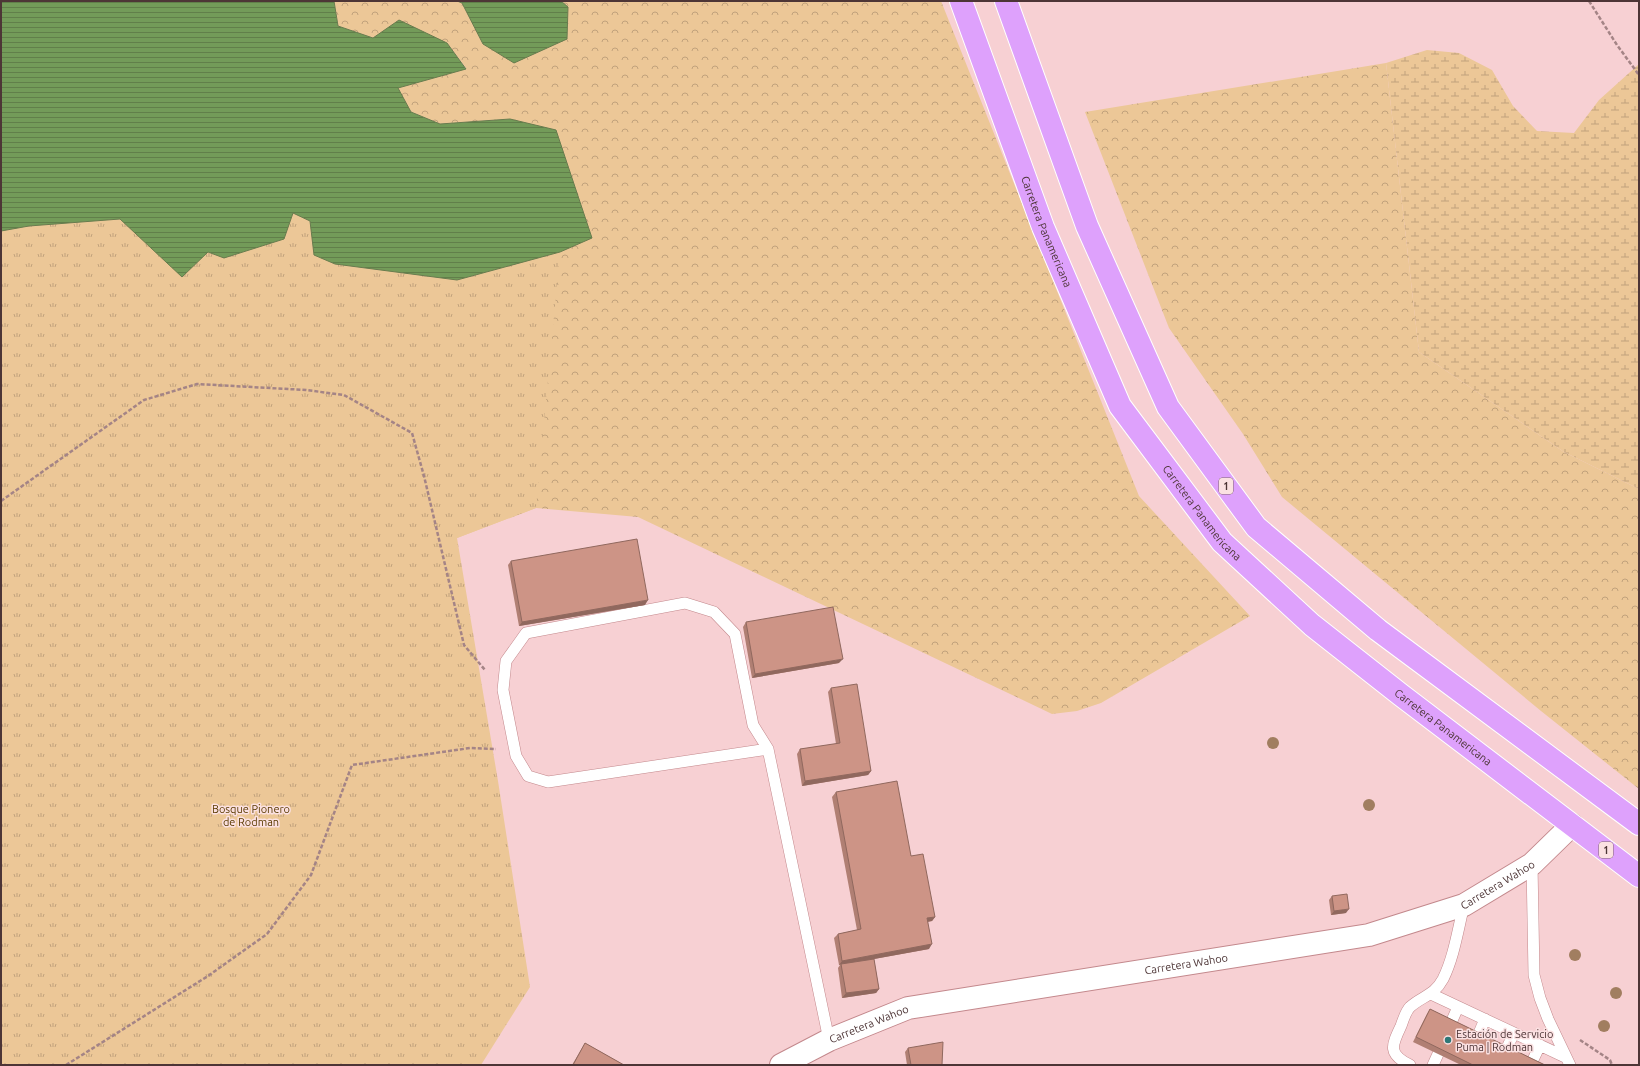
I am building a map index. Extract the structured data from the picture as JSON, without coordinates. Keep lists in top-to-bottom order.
{
  "streets": {
    "highway": ["Carretera Panamericana", "1"],
    "street": ["Carretera Wahoo"]
  },
  "crossings": [
    ["Carretera Panamericana", "Carretera Wahoo"]
  ],
  "parks": ["Bosque Pionero de Rodman"],
  "places": ["Estación de Servicio Puma | Rodman"]
}
